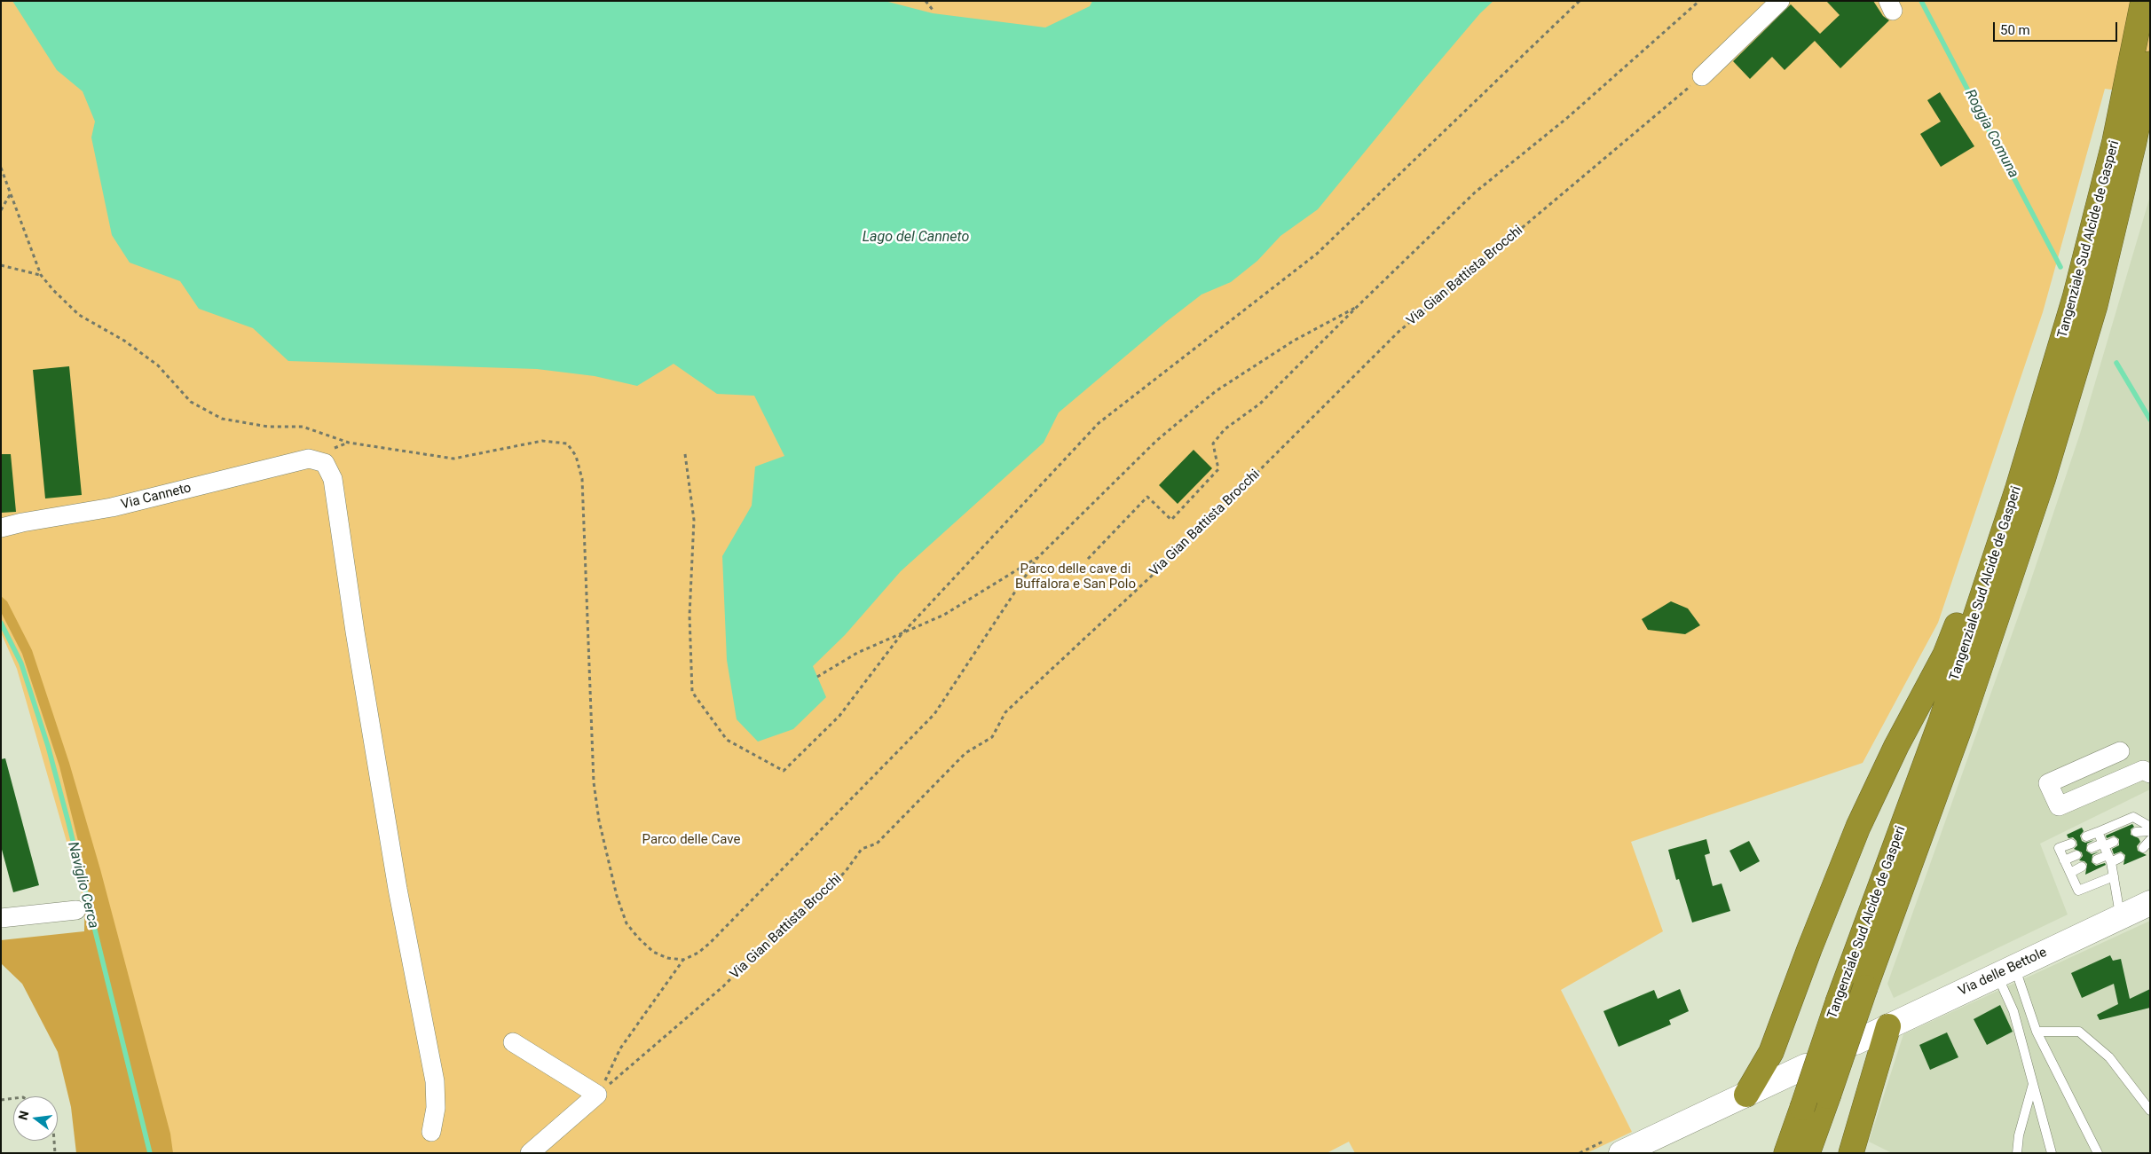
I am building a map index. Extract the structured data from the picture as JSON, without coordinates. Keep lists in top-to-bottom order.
{
  "streets": {
    "highway": ["Tangenziale Sud Alcide de Gasperi"],
    "main road": ["Via delle Bettole"],
    "street": ["Via Canneto"],
    "path": ["Via Gian Battista Brocchi"]
  },
  "water": ["Roggia Comuna", "Lago del Canneto", "Naviglio Cerca"],
  "parks": ["Parco delle cave di Buffalora e San Polo", "Parco delle Cave"],
  "scale_bar": "50 m",
  "north": "left"
}
